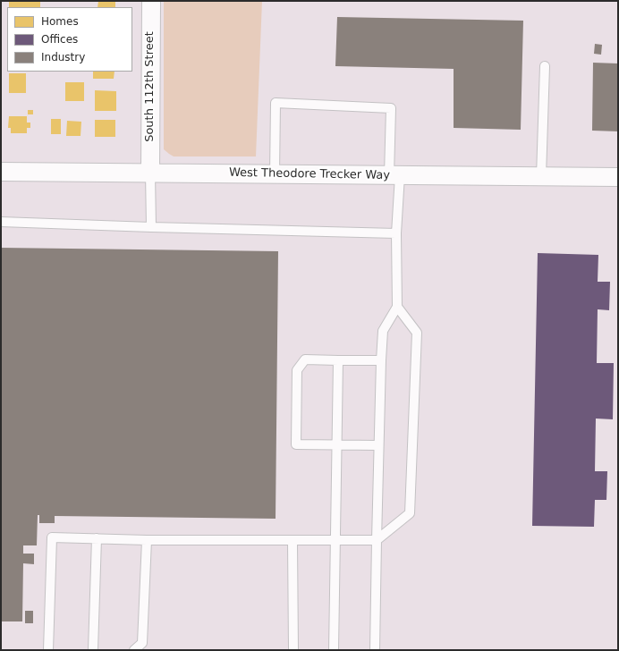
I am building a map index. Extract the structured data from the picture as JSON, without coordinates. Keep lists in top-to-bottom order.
{
  "streets": {
    "street": ["South 112th Street", "West Theodore Trecker Way"]
  },
  "crossings": [
    ["South 112th Street", "West Theodore Trecker Way"]
  ],
  "legend": ["Homes", "Offices", "Industry"]
}
